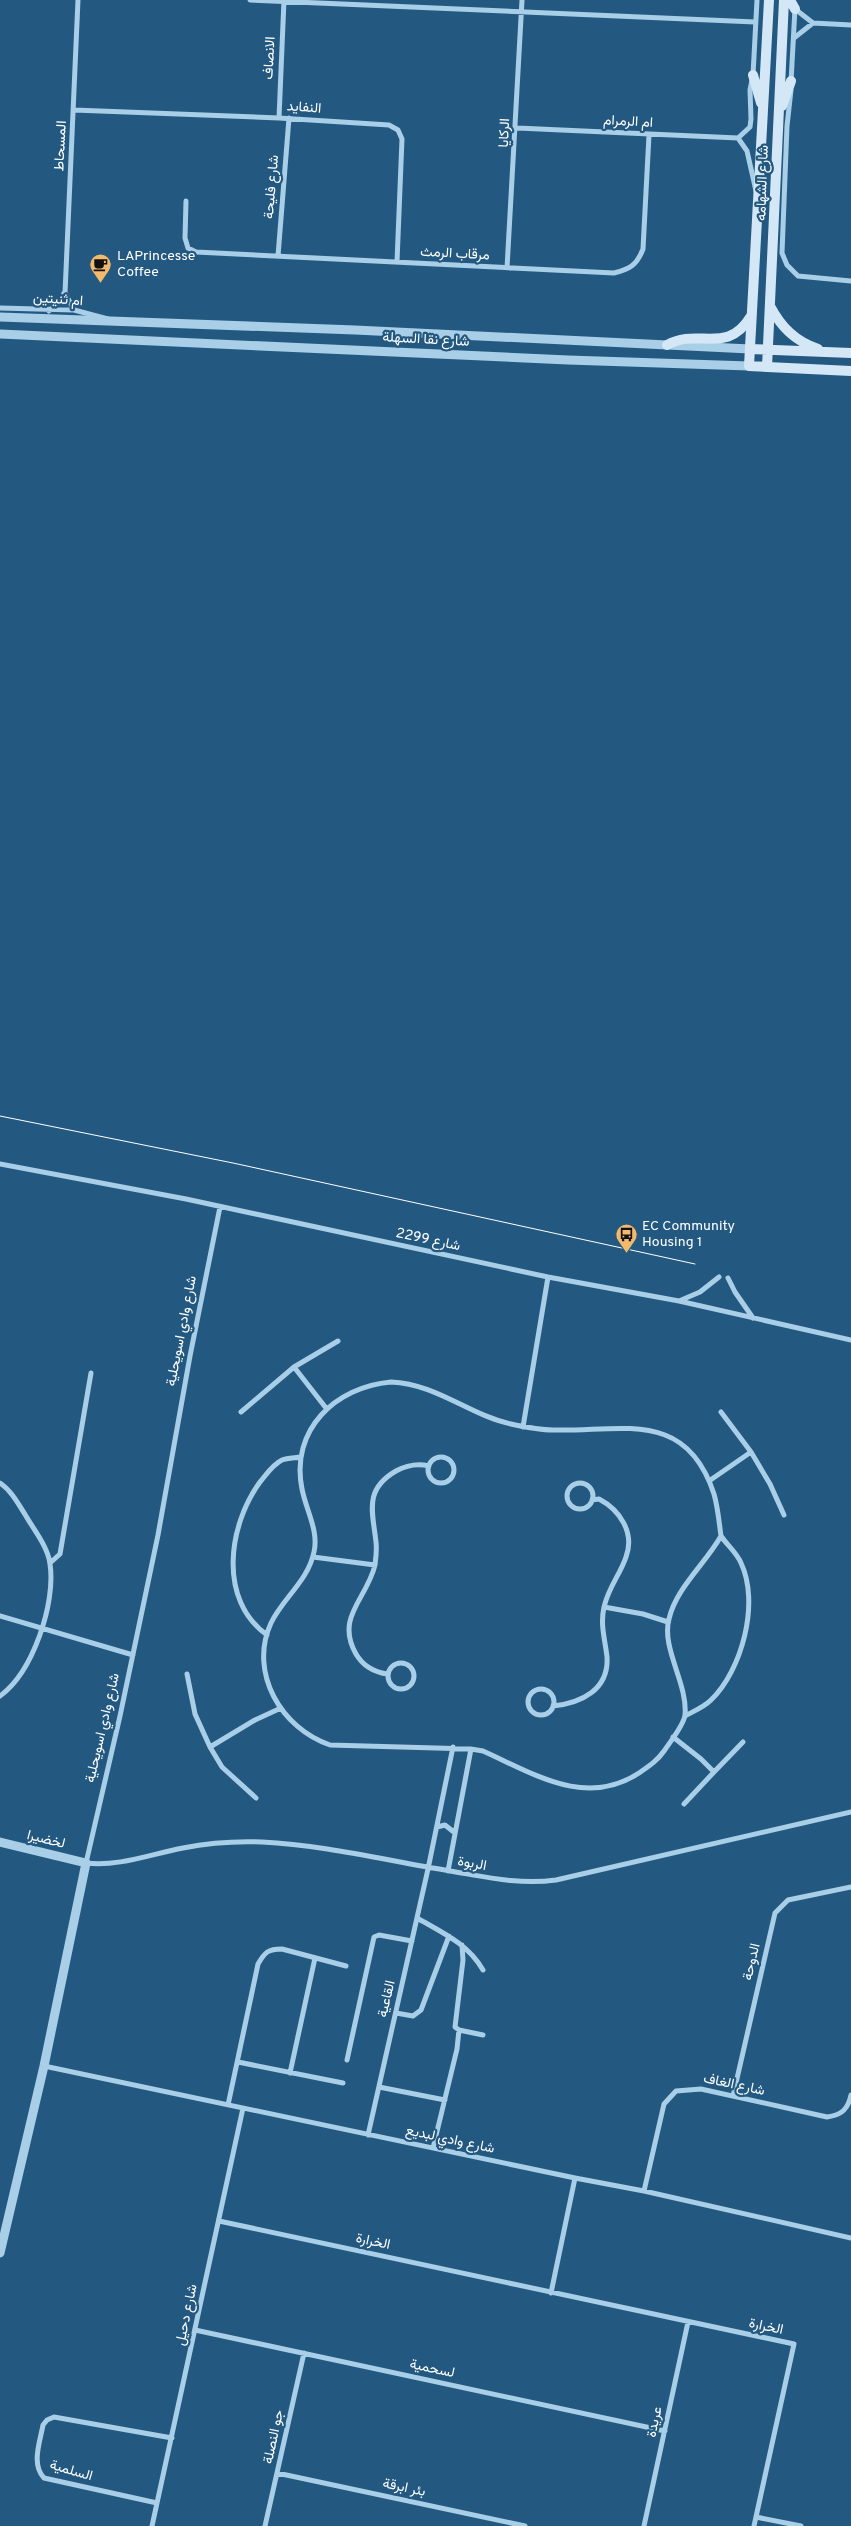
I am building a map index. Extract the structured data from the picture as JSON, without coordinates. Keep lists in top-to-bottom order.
{
  "streets": {
    "main road": ["شارع الشهامه", "شارع نقا السهلة"],
    "street": [
      "الانصاف",
      "النفايد",
      "ام الرمرام",
      "الركايا",
      "المسحاط",
      "شارع فليحة",
      "مرقاب الرمث",
      "ام ثنيتين",
      "شارع 2299",
      "شارع وادي اسويحلية",
      "لخضيرا",
      "الربوة",
      "الدوحة",
      "القاعية",
      "شارع الغاف",
      "شارع وادي لبديع",
      "الخرارة",
      "شارع دحيل",
      "لسحمية",
      "عريدة",
      "جو النصلة",
      "السلمية",
      "بئر ابرقة"
    ]
  },
  "crossings": [
    ["الانصاف", "النفايد"],
    ["النفايد", "المسحاط"],
    ["النفايد", "شارع فليحة"],
    ["النفايد", "مرقاب الرمث"],
    ["ام الرمرام", "الركايا"],
    ["ام الرمرام", "مرقاب الرمث"],
    ["الركايا", "مرقاب الرمث"],
    ["شارع الشهامه", "شارع نقا السهلة"],
    ["شارع فليحة", "مرقاب الرمث"],
    ["ام ثنيتين", "شارع نقا السهلة"],
    ["شارع 2299", "شارع وادي اسويحلية"],
    ["شارع وادي اسويحلية", "لخضيرا"],
    ["شارع وادي اسويحلية", "الربوة"],
    ["شارع وادي اسويحلية", "شارع وادي لبديع"],
    ["لخضيرا", "الربوة"],
    ["الربوة", "القاعية"],
    ["الدوحة", "شارع الغاف"],
    ["القاعية", "شارع وادي لبديع"],
    ["شارع الغاف", "شارع وادي لبديع"],
    ["شارع وادي لبديع", "شارع دحيل"],
    ["الخرارة", "شارع دحيل"],
    ["الخرارة", "عريدة"],
    ["شارع دحيل", "لسحمية"],
    ["شارع دحيل", "السلمية"],
    ["لسحمية", "عريدة"],
    ["لسحمية", "جو النصلة"],
    ["جو النصلة", "بئر ابرقة"]
  ],
  "places": {
    "cafe": ["LAPrincesse Coffee"],
    "bus stop": ["EC Community Housing 1"]
  }
}
